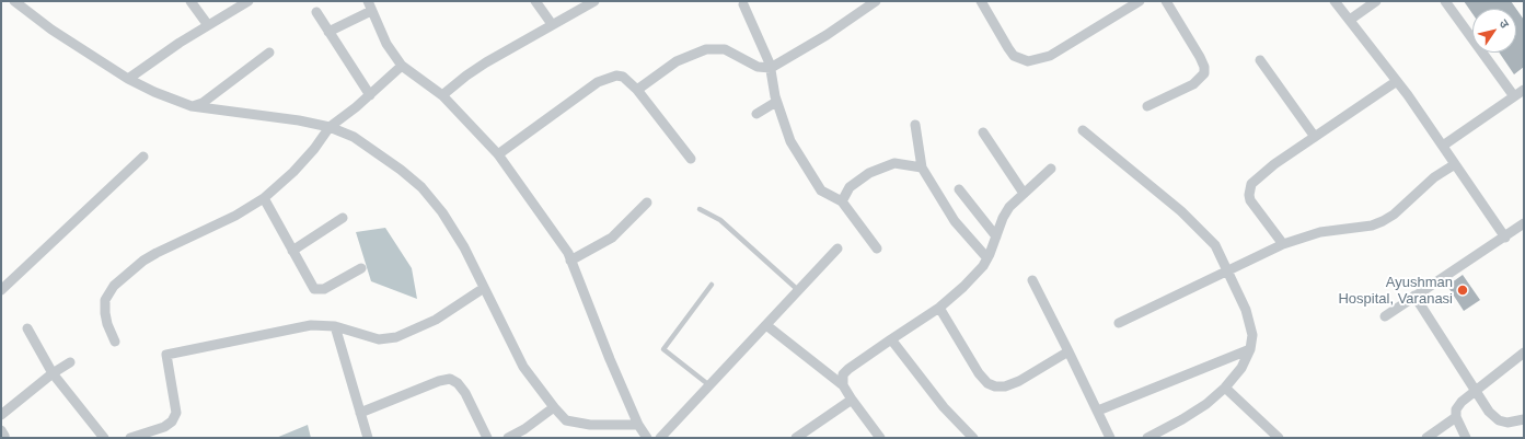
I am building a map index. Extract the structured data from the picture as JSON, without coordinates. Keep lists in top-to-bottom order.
{
  "places": ["Ayushman Hospital, Varanasi"],
  "north": "top right"
}
